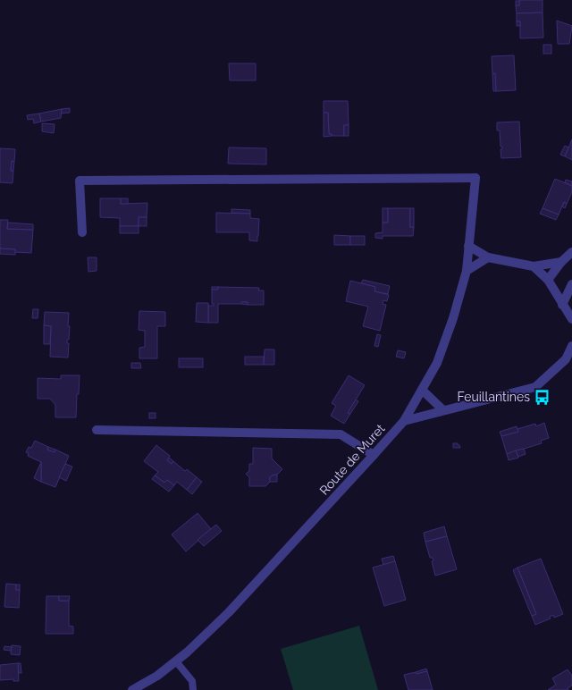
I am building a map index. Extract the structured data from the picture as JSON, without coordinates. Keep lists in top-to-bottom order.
{
  "streets": {
    "street": ["Route de Muret"]
  },
  "places": {
    "bus stop": ["Feuillantines"]
  }
}
